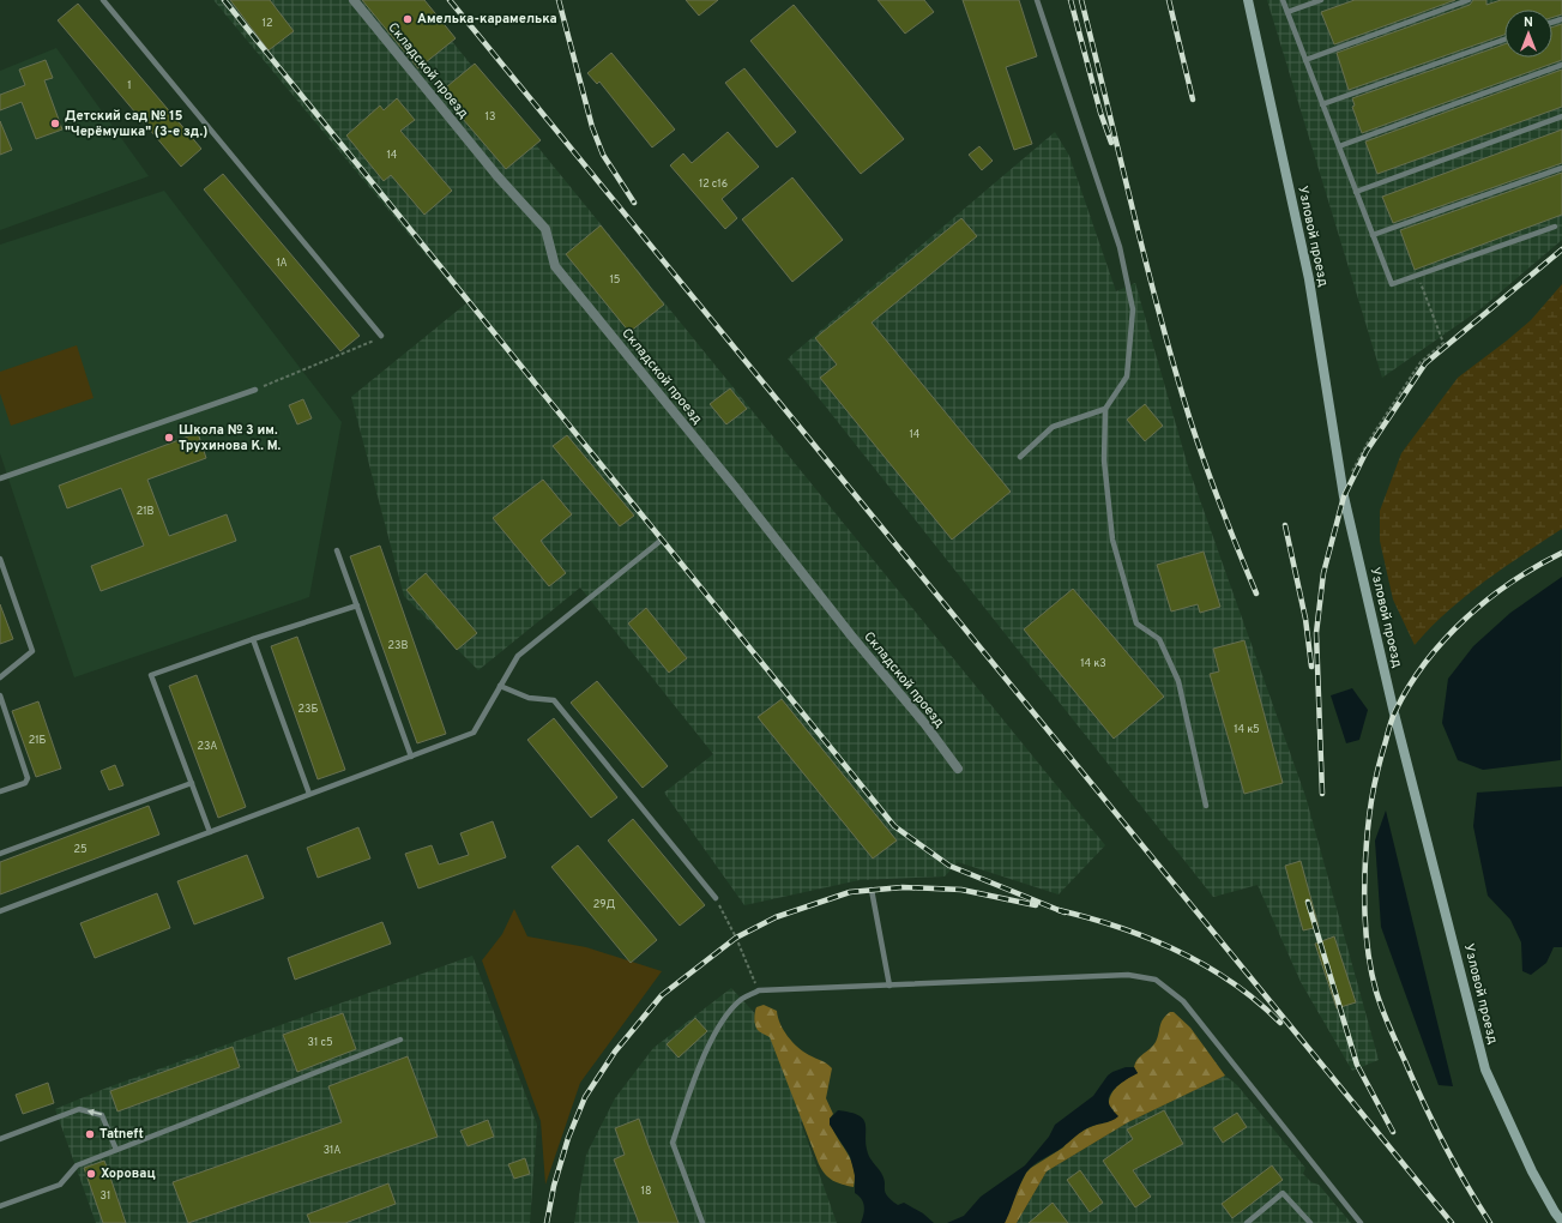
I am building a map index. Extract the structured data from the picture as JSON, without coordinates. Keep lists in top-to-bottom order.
{
  "streets": {
    "street": ["Складской проезд", "Узловой проезд"]
  },
  "places": [
    "Амелька-карамелька",
    "Детский сад № 15 \"Черёмушка\" (3-е зд.)",
    "Школа № 3 им. Трухинова К. М.",
    "Tatneft",
    "Хоровац"
  ],
  "house_numbers": [
    "12",
    "1",
    "13",
    "14",
    "12 с16",
    "1А",
    "15",
    "14",
    "21В",
    "23В",
    "14 к3",
    "23Б",
    "14 к5",
    "21Б",
    "23А",
    "25",
    "29Д",
    "31 с5",
    "31А",
    "18",
    "31"
  ],
  "north": "top"
}
